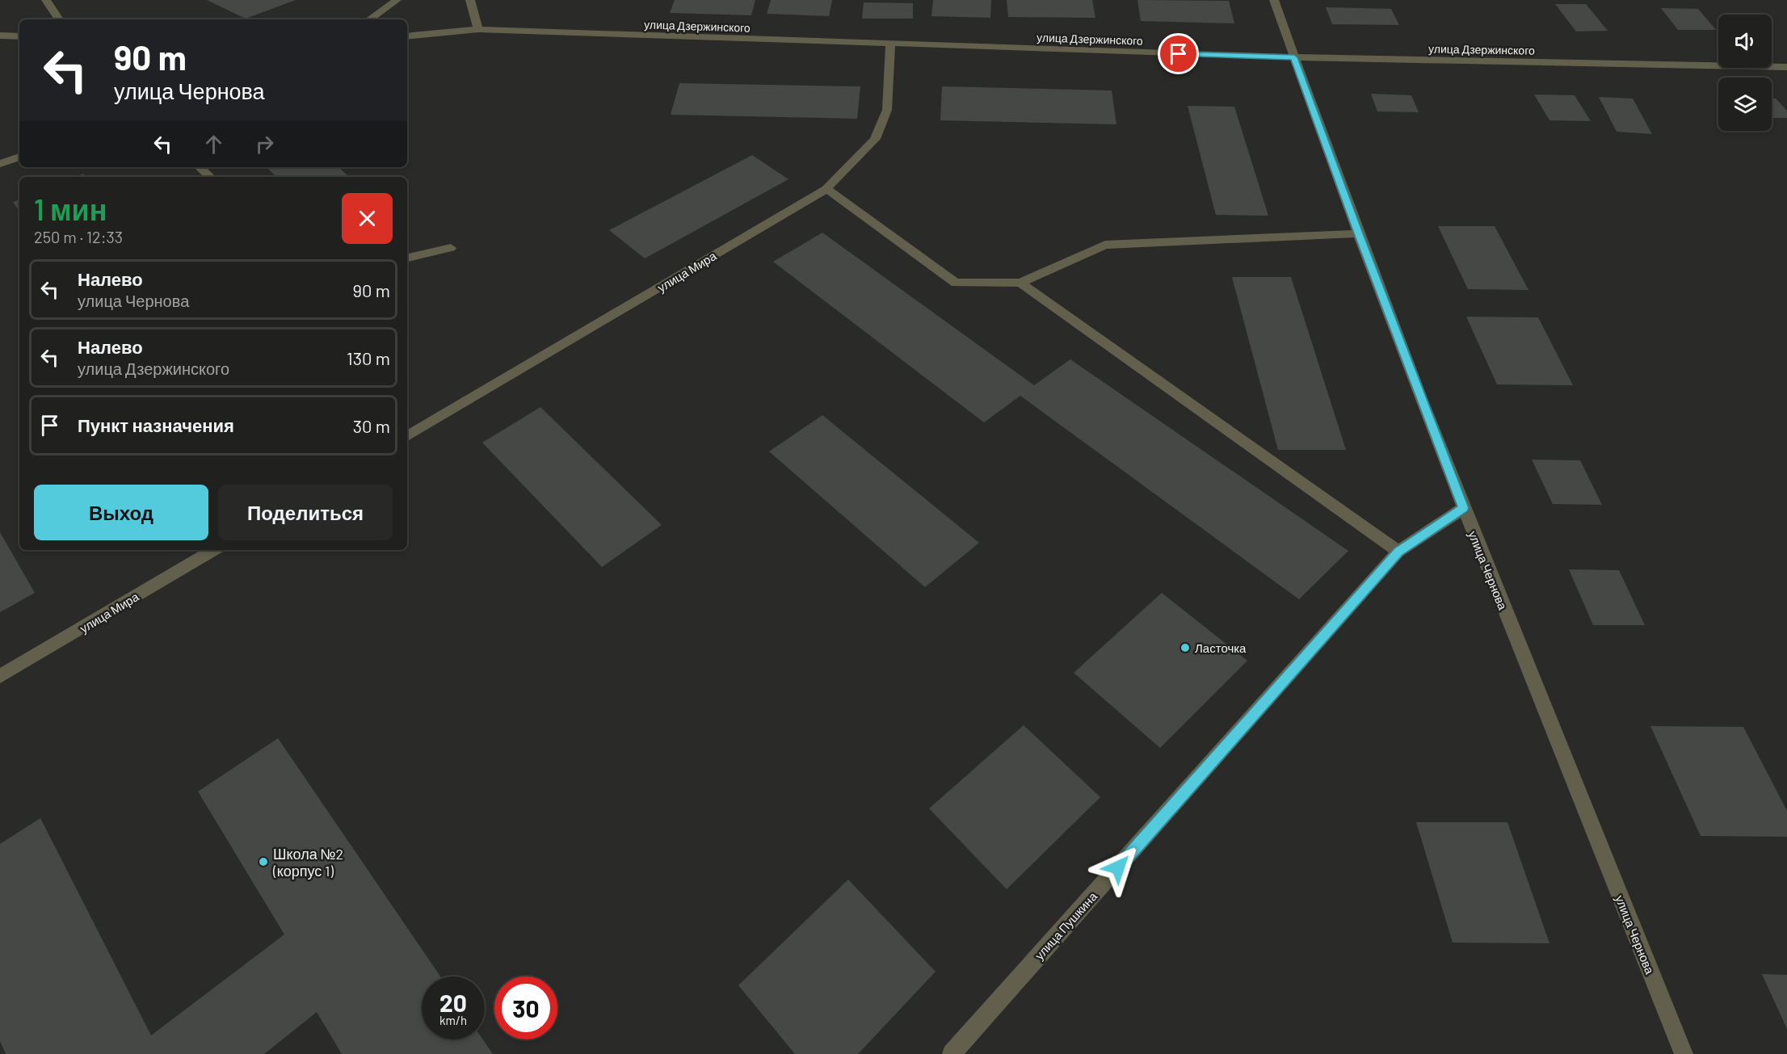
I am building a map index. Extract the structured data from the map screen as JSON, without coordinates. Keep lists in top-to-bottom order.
{
  "streets": {
    "street": [
      "улица Дзержинского",
      "улица Мира",
      "улица Чернова",
      "улица Пушкина"
    ]
  },
  "crossings": [
    ["улица Дзержинского", "улица Мира"],
    ["улица Дзержинского", "улица Чернова"],
    ["улица Чернова", "улица Пушкина"]
  ],
  "places": ["Ласточка", "Школа №2 (корпус 1)"],
  "page": {
    "turn": ["90 m", "улица Чернова"],
    "heading": ["1 мин", "250 m · 12:33"],
    "list": [
      {
        "name": "Налево",
        "note": "улица Чернова",
        "value": "90 m"
      },
      {
        "name": "Налево",
        "note": "улица Дзержинского",
        "value": "130 m"
      },
      {
        "name": "Пункт назначения",
        "value": "30 m"
      }
    ],
    "buttons": ["Выход", "Поделиться"],
    "speed": "20 km/h",
    "limit": "30"
  }
}
